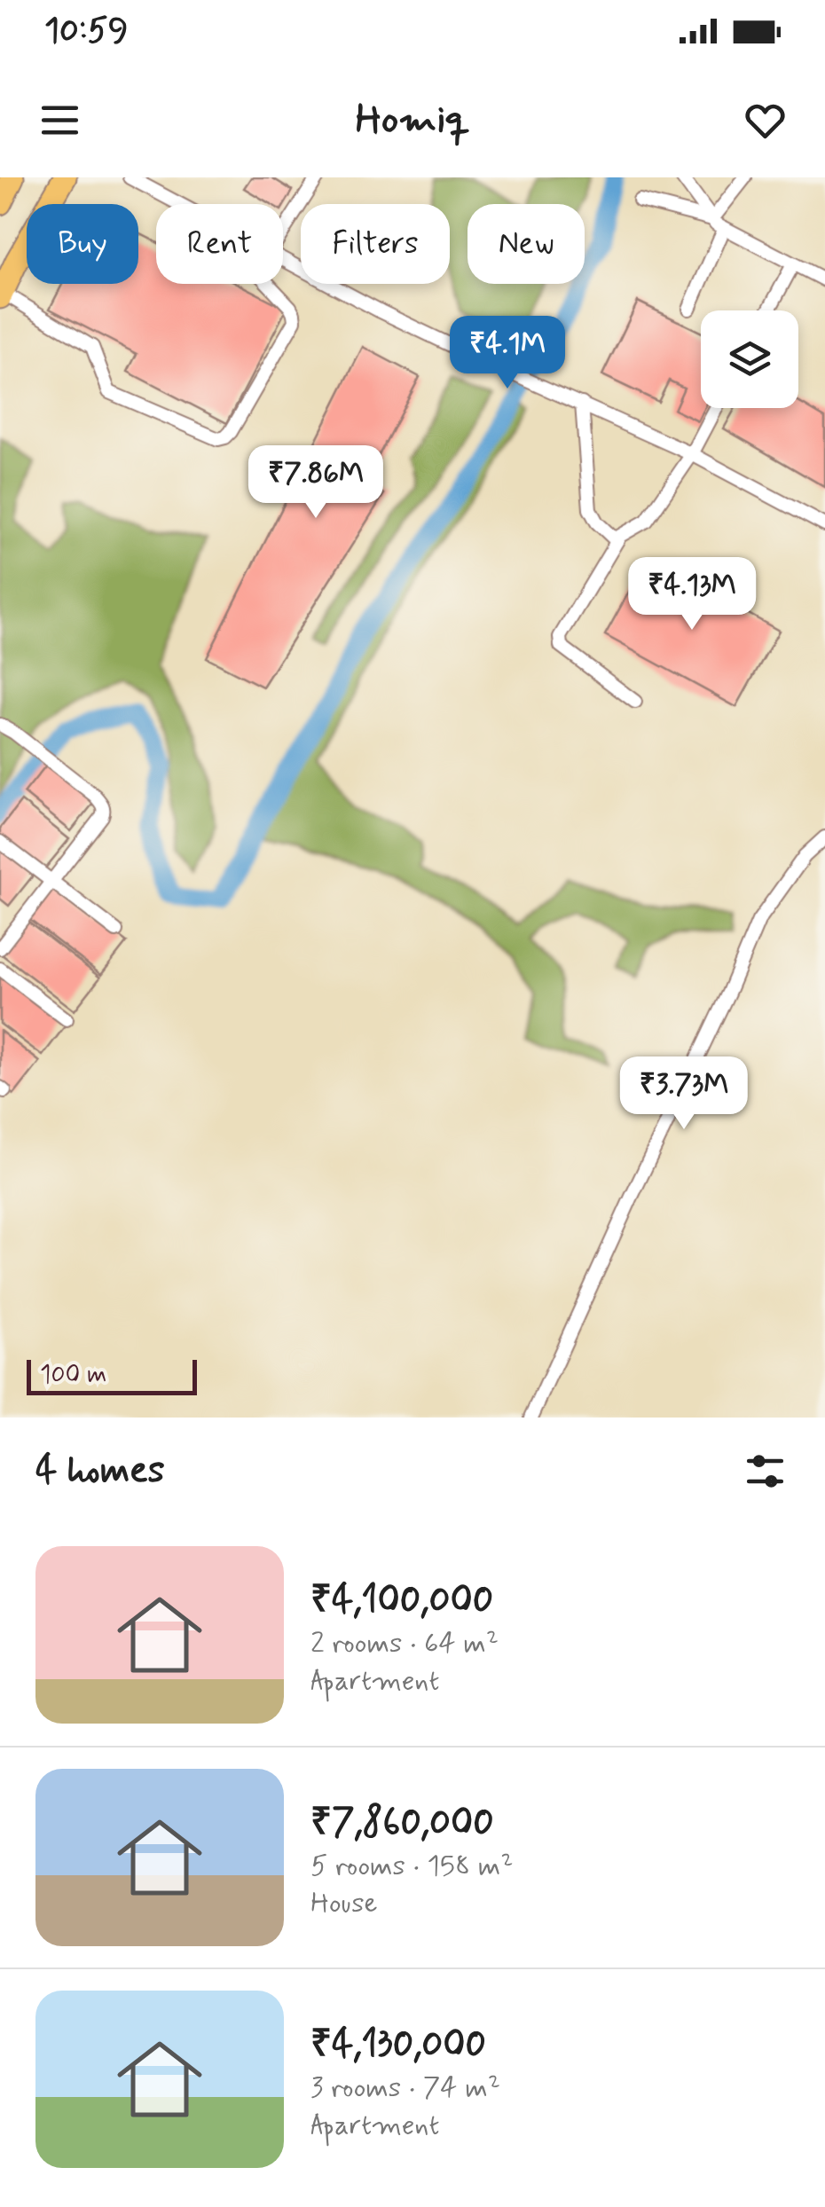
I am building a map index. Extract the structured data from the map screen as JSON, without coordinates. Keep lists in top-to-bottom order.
{
  "scale_bar": "100 m",
  "page": {
    "status": "10:59",
    "header": "Homiq",
    "chip": [
      "Buy",
      "Rent",
      "Filters",
      "New"
    ],
    "price": [
      "₹4.1M",
      "₹7.86M",
      "₹4.13M",
      "₹3.73M"
    ],
    "scale": "100 m",
    "heading": "4 homes",
    "list": [
      {
        "name": "₹4,100,000",
        "note": "2 rooms · 64 m² · Apartment"
      },
      {
        "name": "₹7,860,000",
        "note": "5 rooms · 158 m² · House"
      },
      {
        "name": "₹4,130,000",
        "note": "3 rooms · 74 m² · Apartment"
      }
    ]
  }
}
